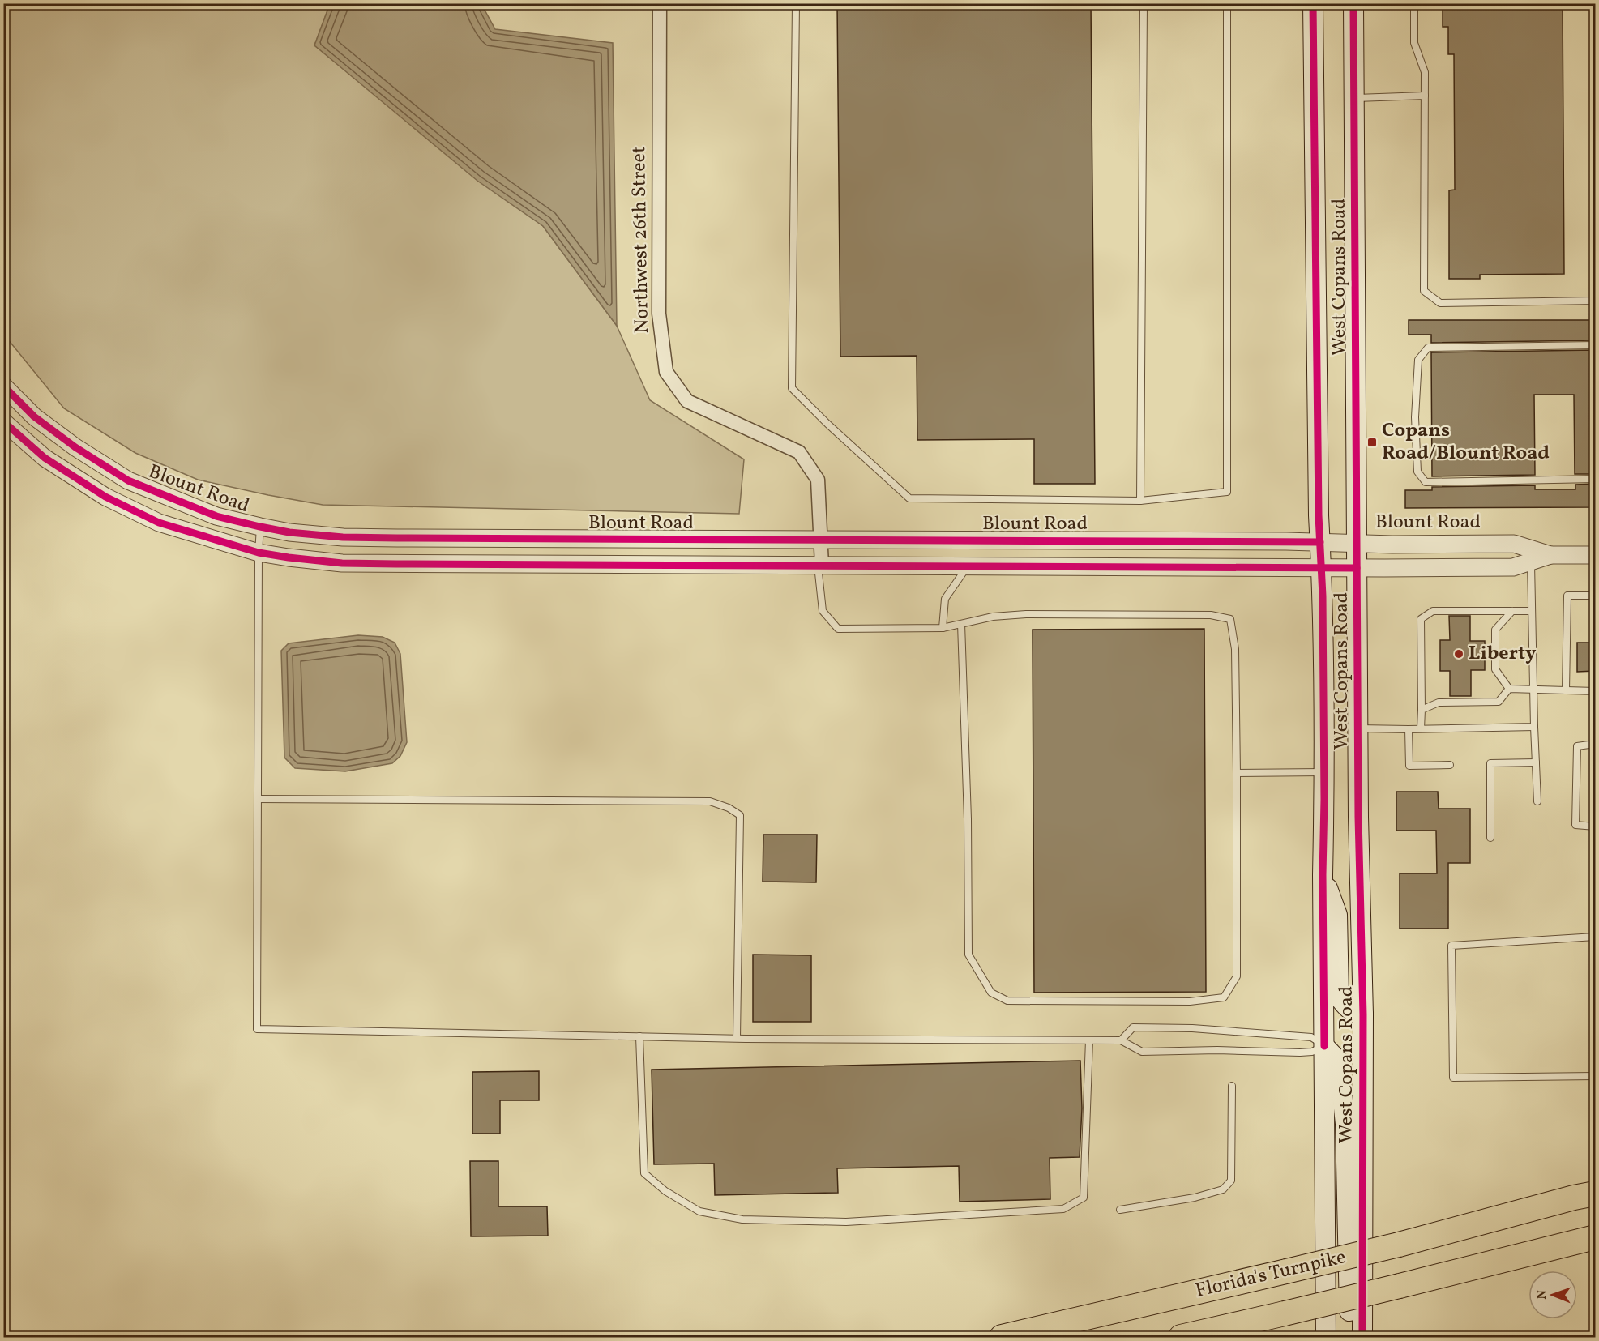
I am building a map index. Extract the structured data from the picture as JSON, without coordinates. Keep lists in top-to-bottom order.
{
  "streets": {
    "highway": ["Florida's Turnpike"],
    "main road": ["West Copans Road"],
    "street": ["Northwest 26th Street", "Blount Road"]
  },
  "crossings": [
    ["Northwest 26th Street", "Blount Road"],
    ["West Copans Road", "Blount Road"]
  ],
  "places": {
    "transit": ["Copans Road/Blount Road"],
    "other": ["Liberty"]
  },
  "north": "left"
}
